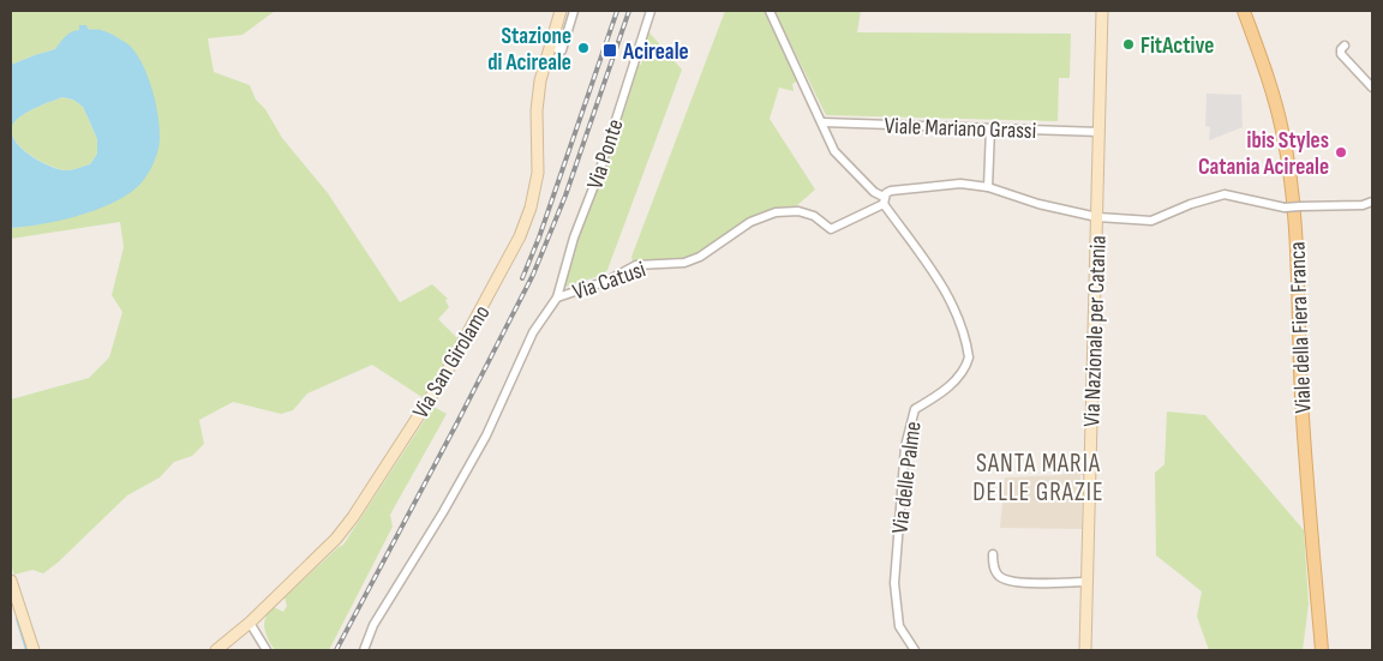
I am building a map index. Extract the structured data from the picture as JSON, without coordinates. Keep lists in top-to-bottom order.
{
  "streets": {
    "main road": ["Viale della Fiera Franca"],
    "street": [
      "Viale Mariano Grassi",
      "Via Ponte",
      "Via Catusi",
      "Via Nazionale per Catania",
      "Via San Girolamo",
      "Via delle Palme"
    ]
  },
  "crossings": [
    ["Viale Mariano Grassi", "Via Nazionale per Catania"],
    ["Via Ponte", "Via Catusi"],
    ["Via Catusi", "Via Nazionale per Catania"],
    ["Via Catusi", "Via delle Palme"]
  ],
  "districts": ["SANTA MARIA DELLE GRAZIE"],
  "places": {
    "other": ["FitActive", "Stazione di Acireale", "ibis Styles Catania Acireale"],
    "transit": ["Acireale"]
  }
}
